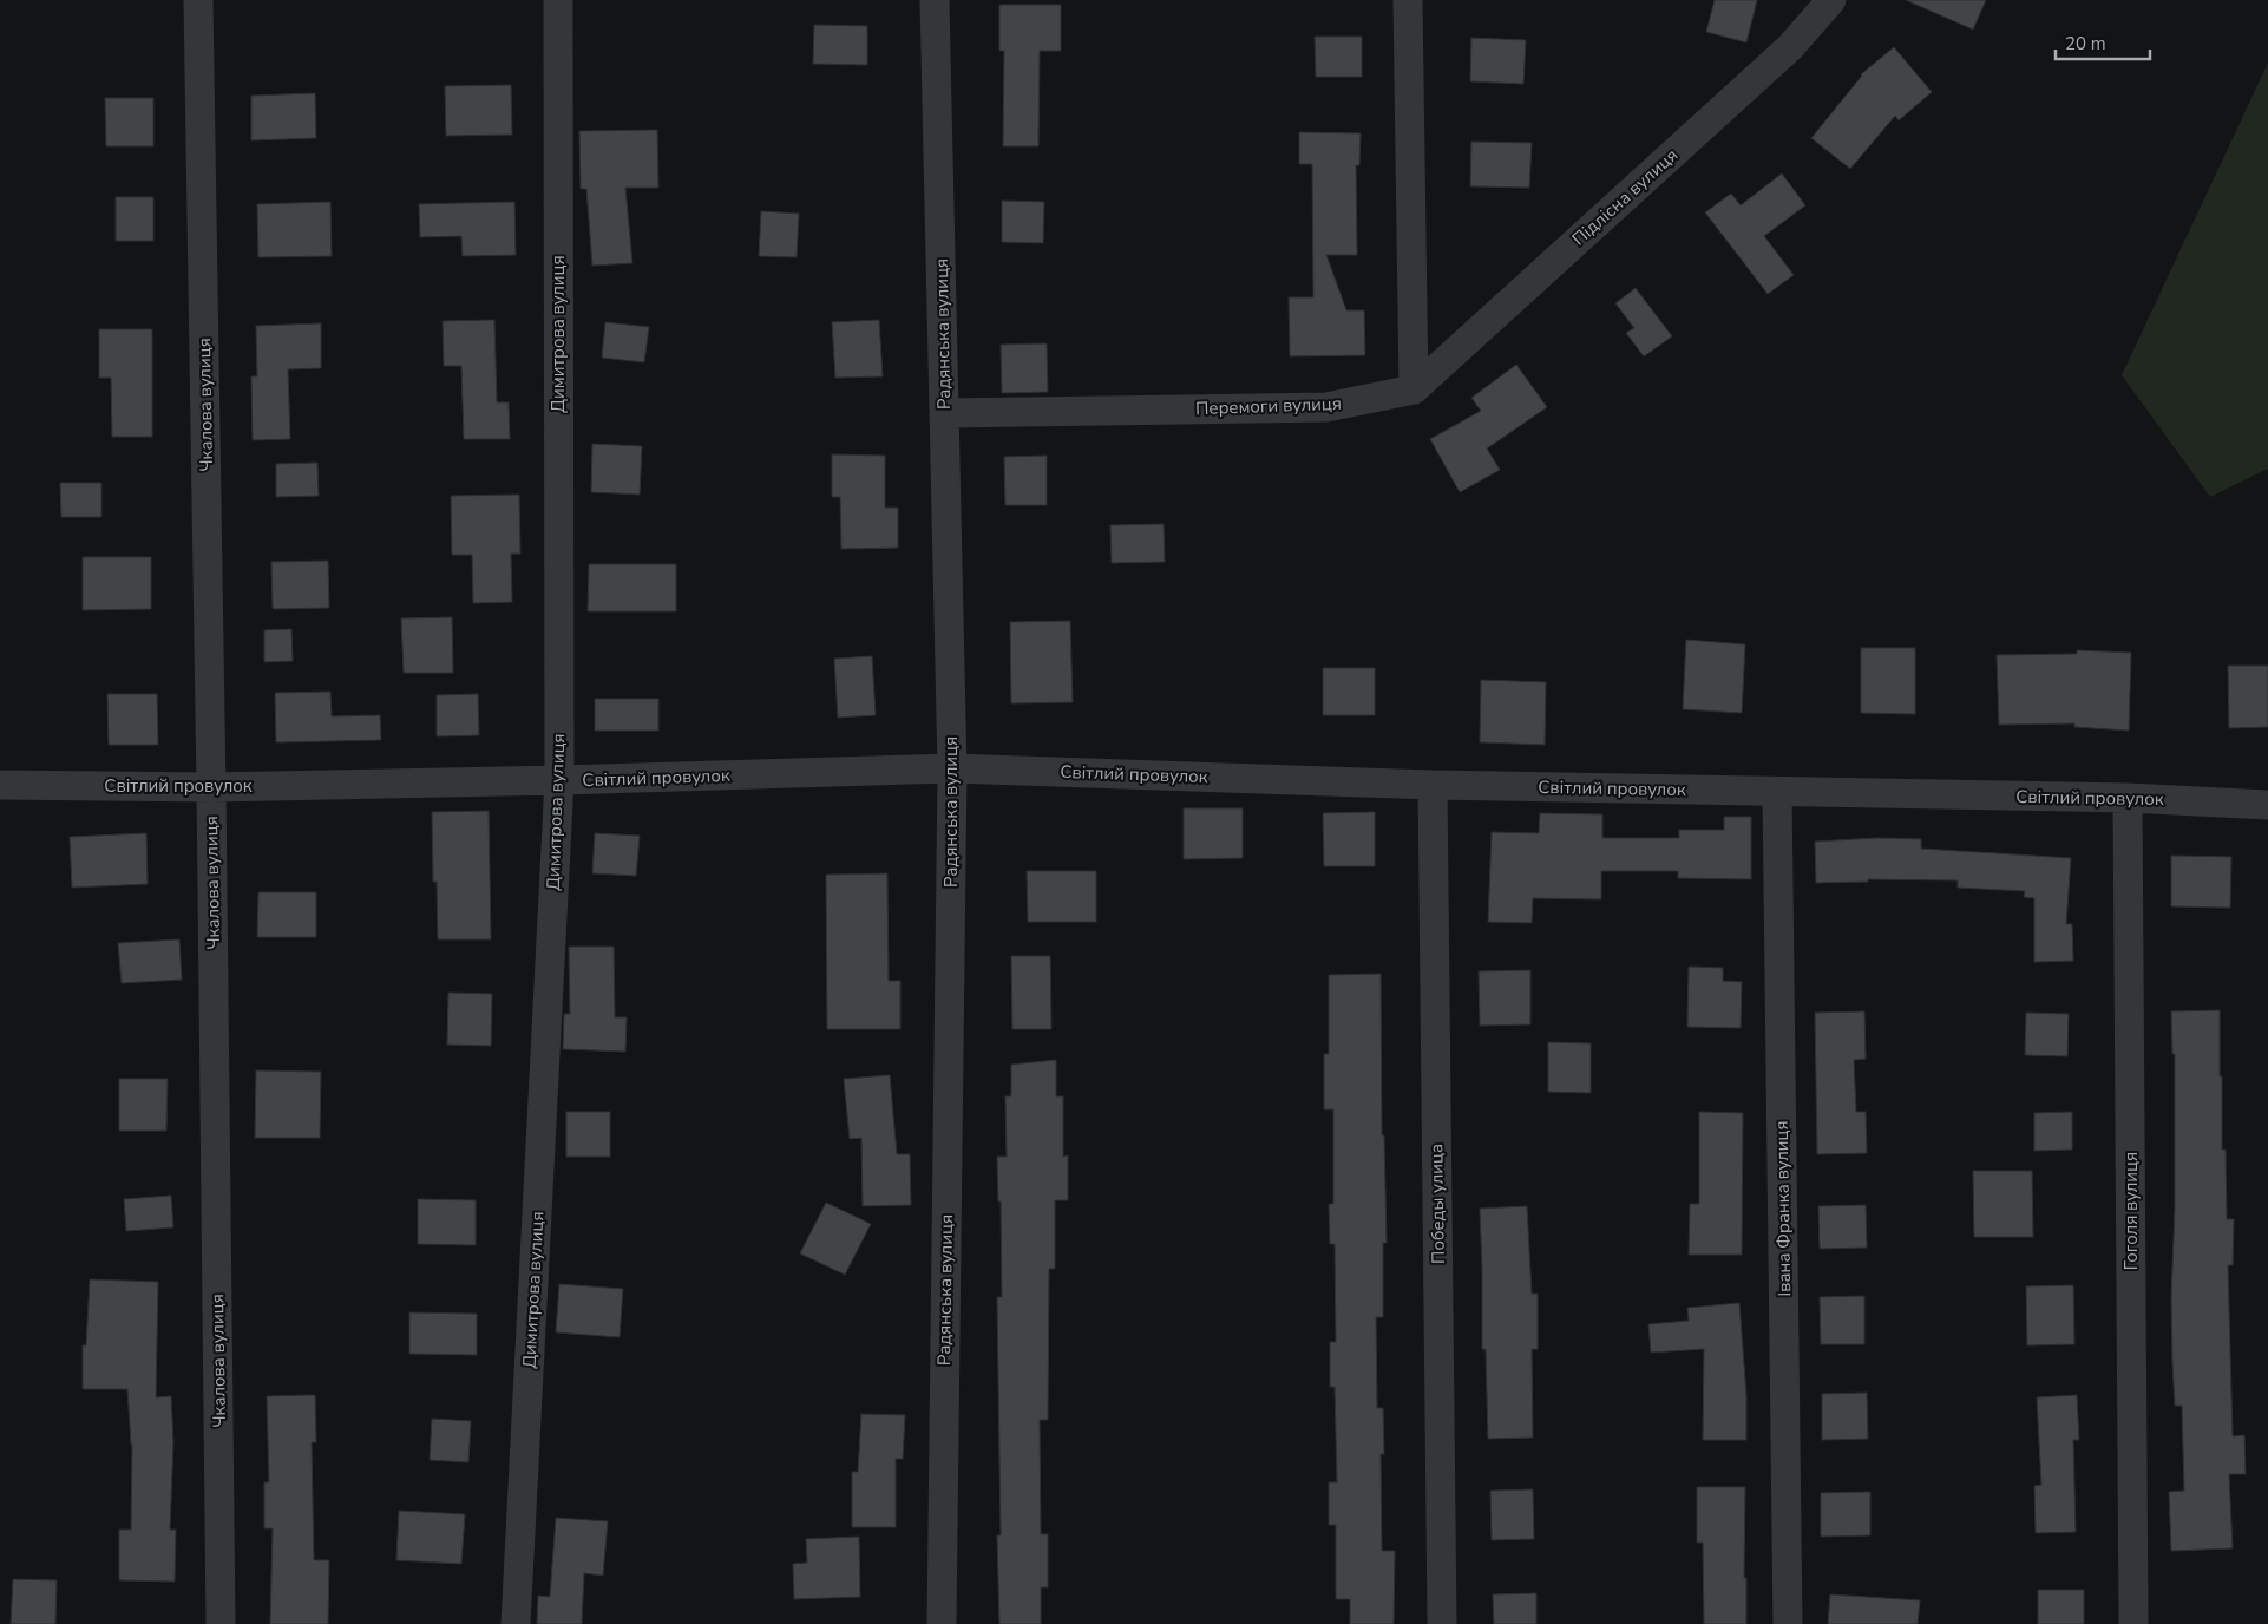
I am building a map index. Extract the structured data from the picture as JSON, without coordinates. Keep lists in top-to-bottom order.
{
  "streets": {
    "street": [
      "Підлісна вулиця",
      "Димитрова вулиця",
      "Радянська вулиця",
      "Чкалова вулиця",
      "Перемоги вулиця",
      "Світлий провулок",
      "Победы улица",
      "Івана Франка вулиця",
      "Гоголя вулиця"
    ]
  },
  "crossings": [
    ["Підлісна вулиця", "Перемоги вулиця"],
    ["Димитрова вулиця", "Світлий провулок"],
    ["Радянська вулиця", "Перемоги вулиця"],
    ["Радянська вулиця", "Світлий провулок"],
    ["Чкалова вулиця", "Світлий провулок"],
    ["Світлий провулок", "Победы улица"],
    ["Світлий провулок", "Івана Франка вулиця"],
    ["Світлий провулок", "Гоголя вулиця"]
  ],
  "scale_bar": "20 m"
}
